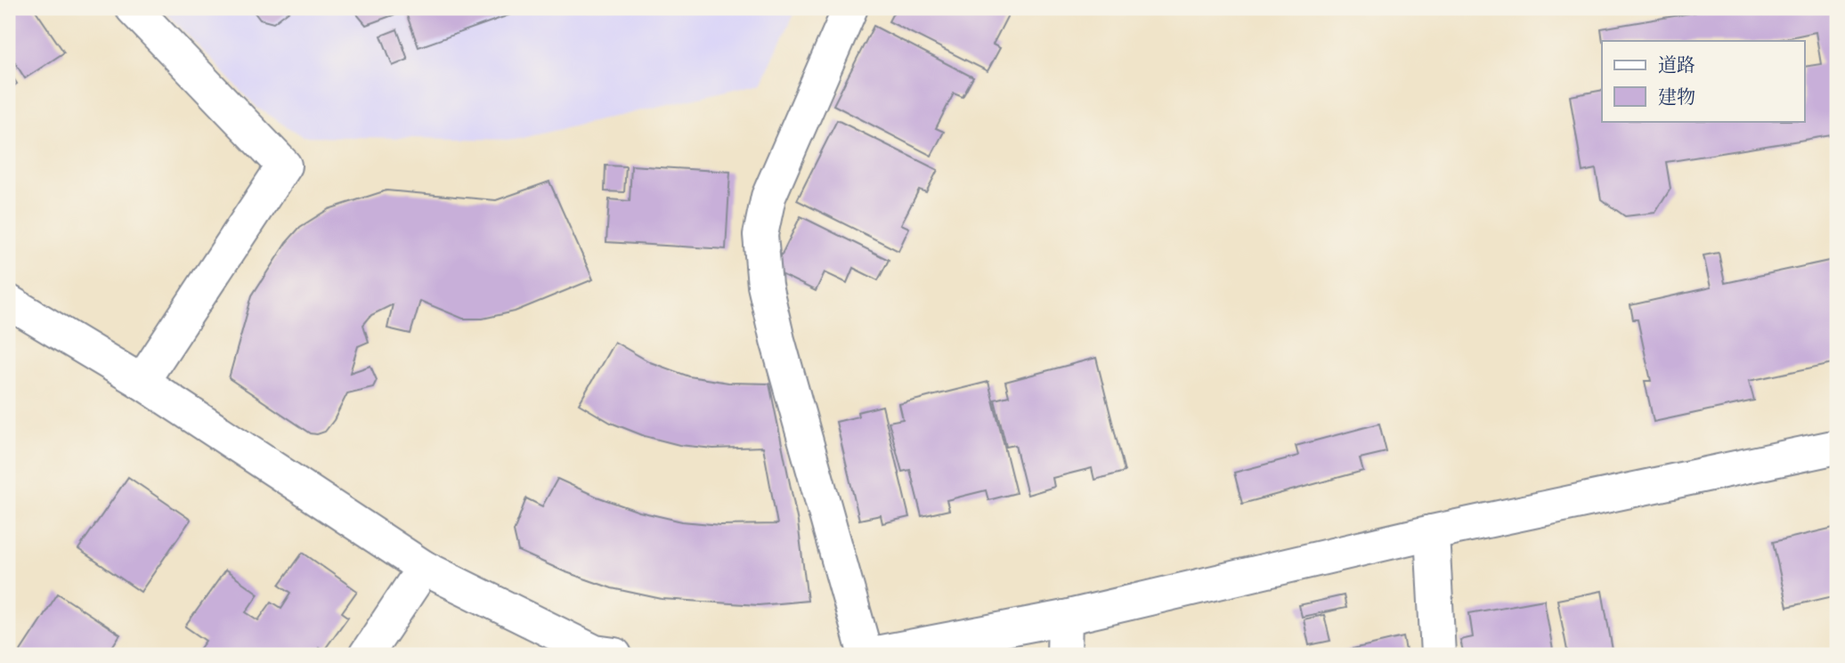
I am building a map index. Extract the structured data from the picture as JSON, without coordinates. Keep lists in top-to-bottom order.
{
  "legend": ["道路", "建物"]
}
